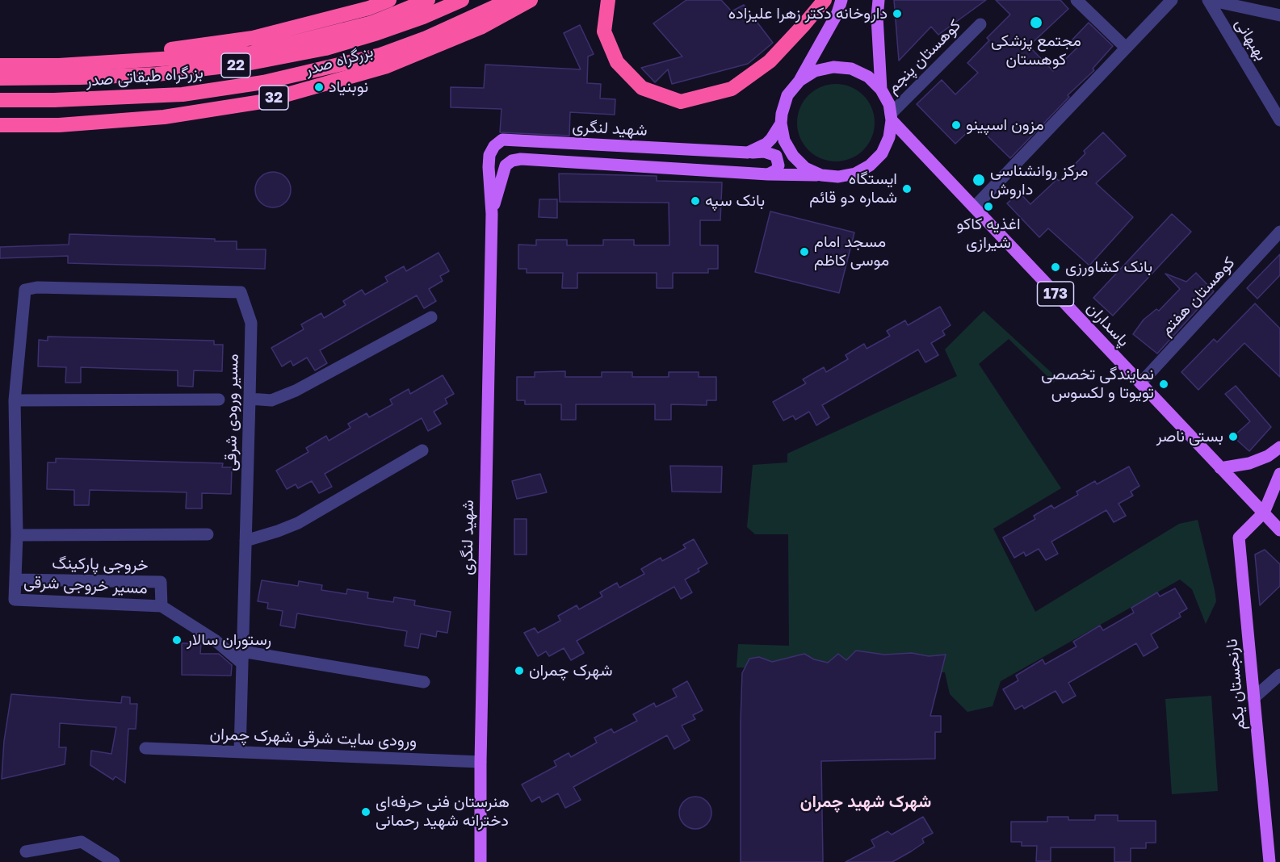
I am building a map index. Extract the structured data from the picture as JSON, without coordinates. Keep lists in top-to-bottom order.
{
  "streets": {
    "highway": [
      "بزرگراه صدر",
      "22",
      "بزرگراه طبقاتی صدر",
      "32"
    ],
    "main road": [
      "شهید لنگری",
      "173",
      "پاسداران",
      "نارنجستان یکم"
    ],
    "street": [
      "بهبهانی",
      "کوهستان پنجم",
      "کوهستان هفتم",
      "مسیر ورودی شرقی",
      "خروجی پارکینگ",
      "مسیر خروجی شرقی",
      "ورودی سایت شرقی شهرک چمران"
    ]
  },
  "crossings": [
    ["کوهستان پنجم", "شهید لنگری"],
    ["کوهستان پنجم", "پاسداران"],
    ["شهید لنگری", "پاسداران"],
    ["شهید لنگری", "ورودی سایت شرقی شهرک چمران"],
    ["کوهستان هفتم", "پاسداران"],
    ["پاسداران", "نارنجستان یکم"],
    ["مسیر ورودی شرقی", "مسیر خروجی شرقی"],
    ["مسیر ورودی شرقی", "ورودی سایت شرقی شهرک چمران"],
    ["خروجی پارکینگ", "مسیر خروجی شرقی"]
  ],
  "districts": ["شهرک شهید چمران"],
  "places": [
    "داروخانه دکتر زهرا علیزاده",
    "مجتمع پزشکی کوهستان",
    "نوبنیاد",
    "مزون اسپینو",
    "مرکز روانشناسی داروش",
    "ایستگاه شماره دو قائم",
    "بانک سپه",
    "اغذیه کاکو شیرازی",
    "مسجد امام موسی کاظم",
    "بانک کشاورزی",
    "نمایندگی تخصصی تویوتا و لکسوس",
    "بستی ناصر",
    "رستوران سالار",
    "شهرک چمران",
    "هنرستان فنی حرفه‌ای دخترانه شهید رحمانی"
  ]
}
